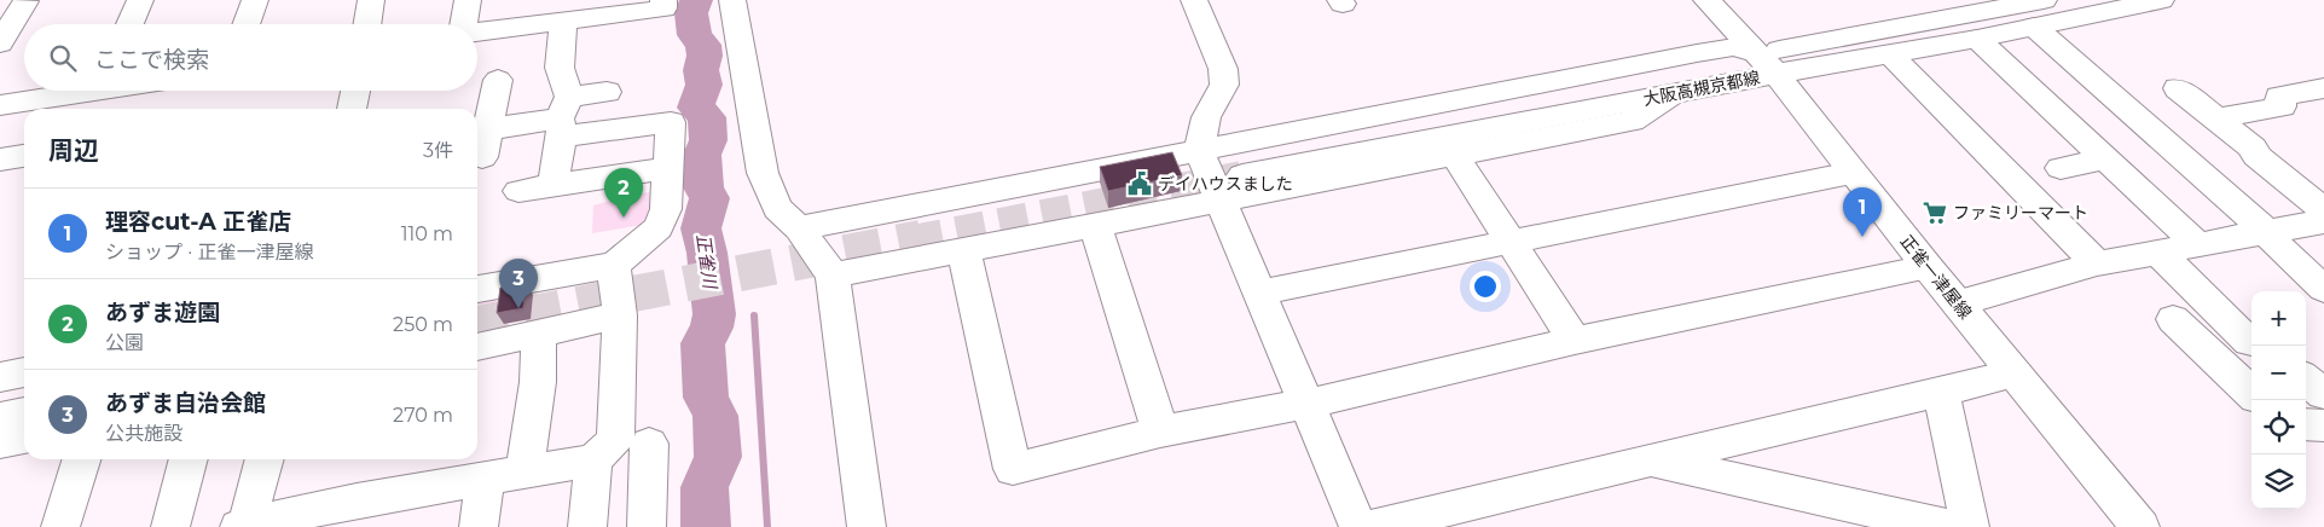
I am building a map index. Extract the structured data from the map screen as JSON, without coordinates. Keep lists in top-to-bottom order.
{
  "streets": {
    "street": ["大阪高槻京都線", "正雀一津屋線"]
  },
  "crossings": [
    ["大阪高槻京都線", "正雀一津屋線"]
  ],
  "water": ["正雀川"],
  "places": {
    "public building": ["デイハウスました"],
    "supermarket": ["ファミリーマート"]
  },
  "page": {
    "search": "ここで検索",
    "heading": ["周辺", "3件"],
    "pins": ["2", "1", "3"],
    "list": [
      {
        "mark": "1",
        "name": "理容cut-A 正雀店",
        "note": "ショップ · 正雀一津屋線",
        "value": "110 m"
      },
      {
        "mark": "2",
        "name": "あずま遊園",
        "note": "公園",
        "value": "250 m"
      },
      {
        "mark": "3",
        "name": "あずま自治会館",
        "note": "公共施設",
        "value": "270 m"
      }
    ],
    "map_buttons": ["+", "−"]
  }
}
